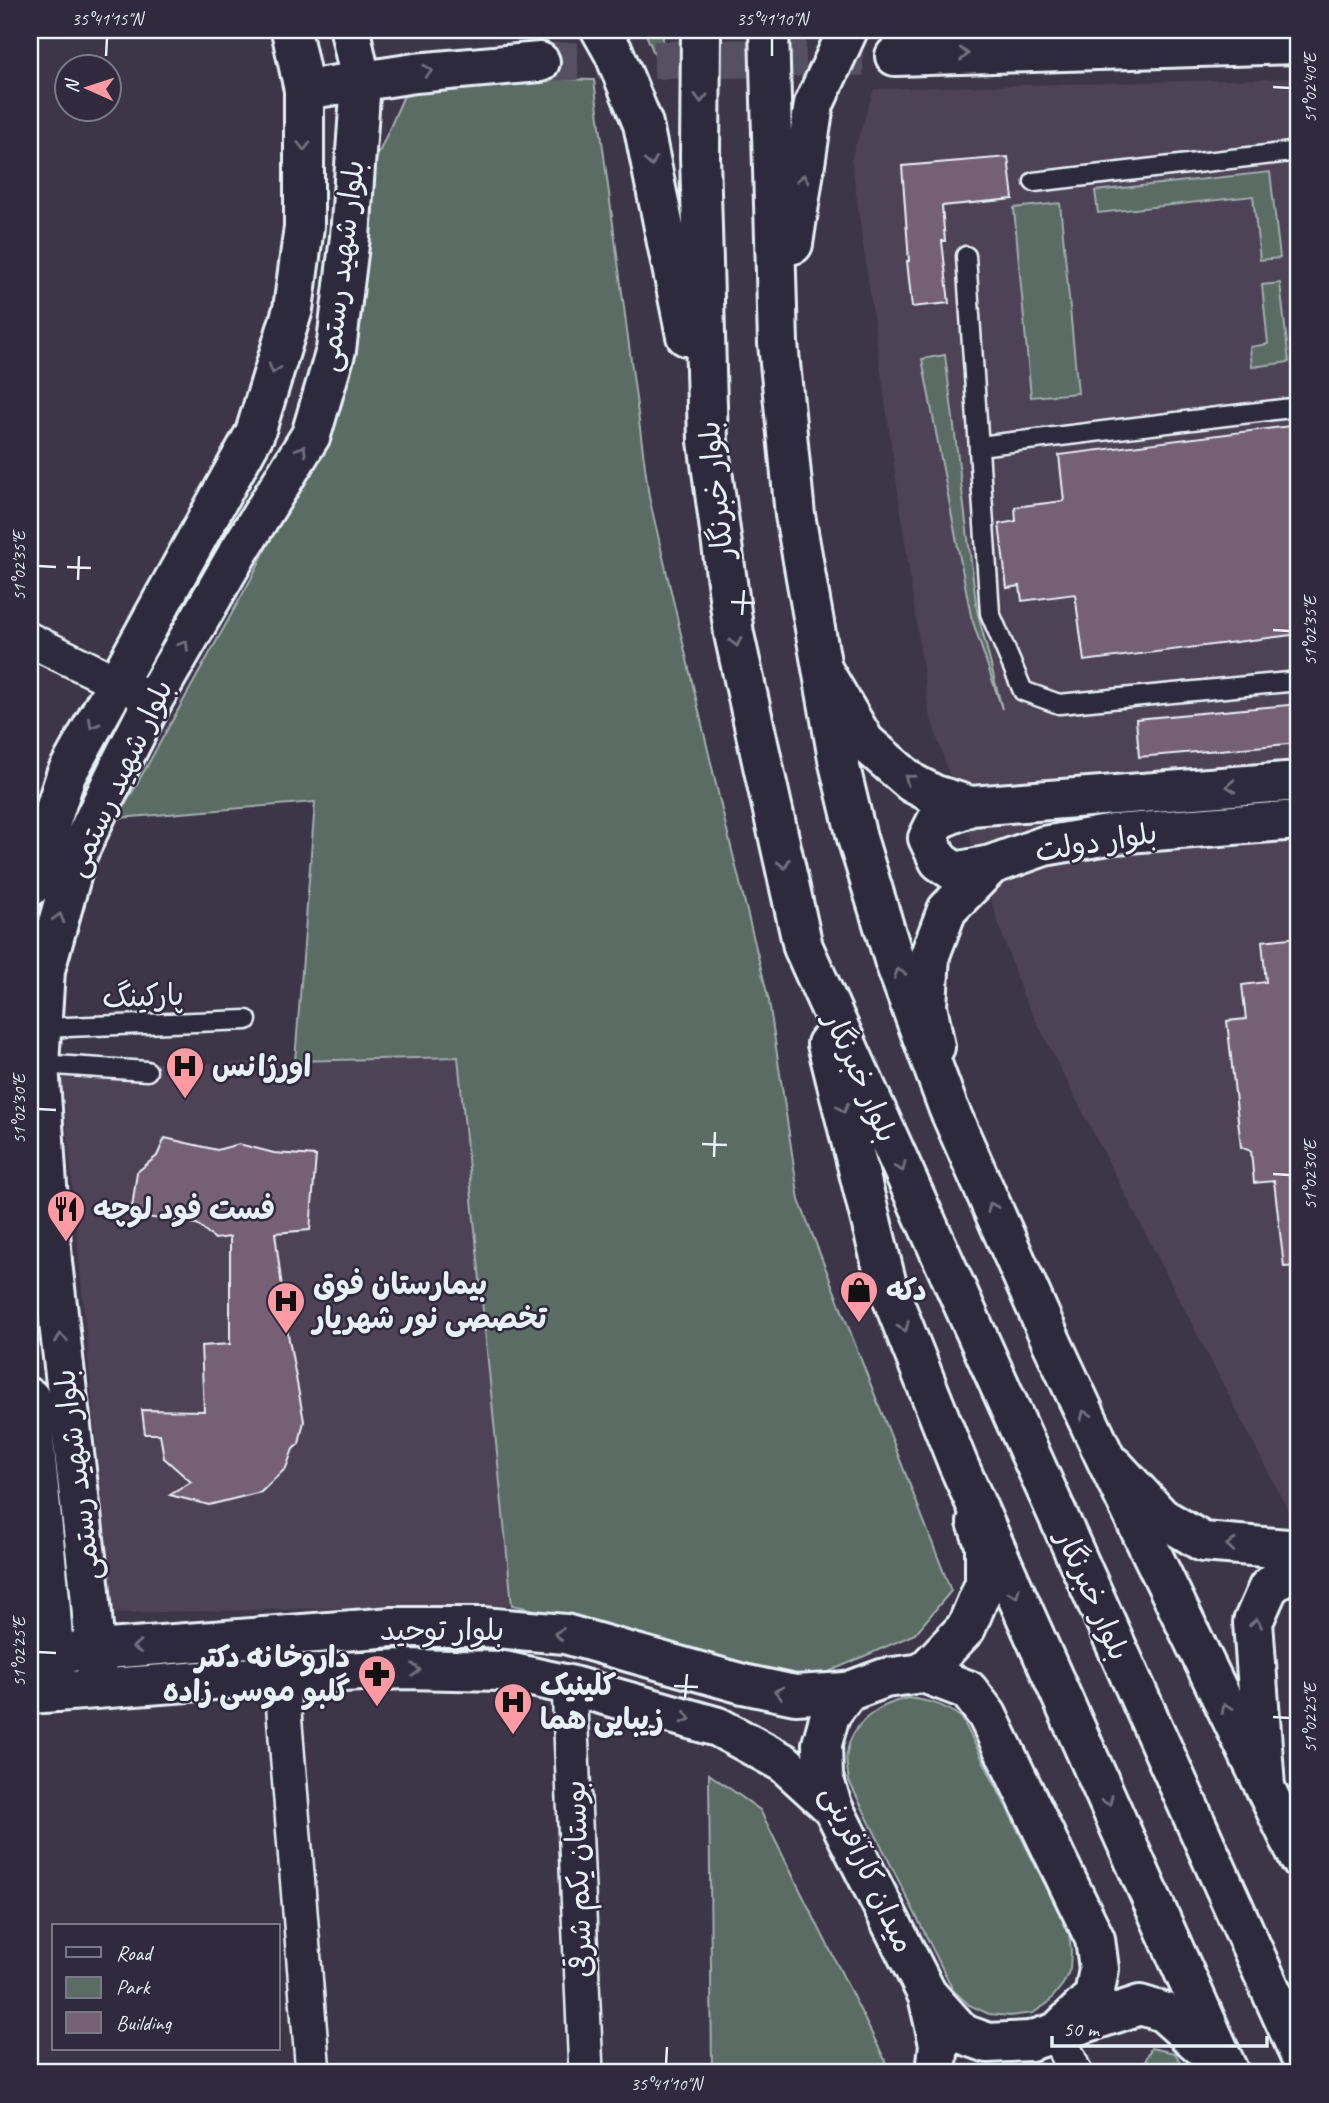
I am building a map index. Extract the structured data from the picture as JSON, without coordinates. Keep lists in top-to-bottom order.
{
  "streets": {
    "main road": [
      "بلوار شهید رستمی",
      "بلوار خبرنگار",
      "بلوار دولت",
      "بلوار توحید",
      "میدان کارآفرینی"
    ],
    "street": ["بوستان یکم شرقی"],
    "lane": ["پارکینگ"]
  },
  "crossings": [
    ["بلوار شهید رستمی", "پارکینگ"],
    ["بلوار شهید رستمی", "بلوار توحید"],
    ["بلوار توحید", "میدان کارآفرینی"],
    ["بلوار توحید", "بوستان یکم شرقی"]
  ],
  "places": {
    "hospital": ["اورژانس", "بیمارستان فوق تخصصی نور شهریار", "کلینیک زیبایی هما"],
    "restaurant": ["فست فود لوچه"],
    "shop": ["دکه"],
    "pharmacy": ["داروخانه دکتر گلبو موسی زاده"]
  },
  "legend": ["Road", "Park", "Building"],
  "scale_bar": "50 m",
  "north": "left",
  "coordinates": [
    "35°41'15\"N",
    "35°41'10\"N",
    "51°02'40\"E",
    "51°02'35\"E",
    "51°02'30\"E",
    "51°02'25\"E"
  ]
}
